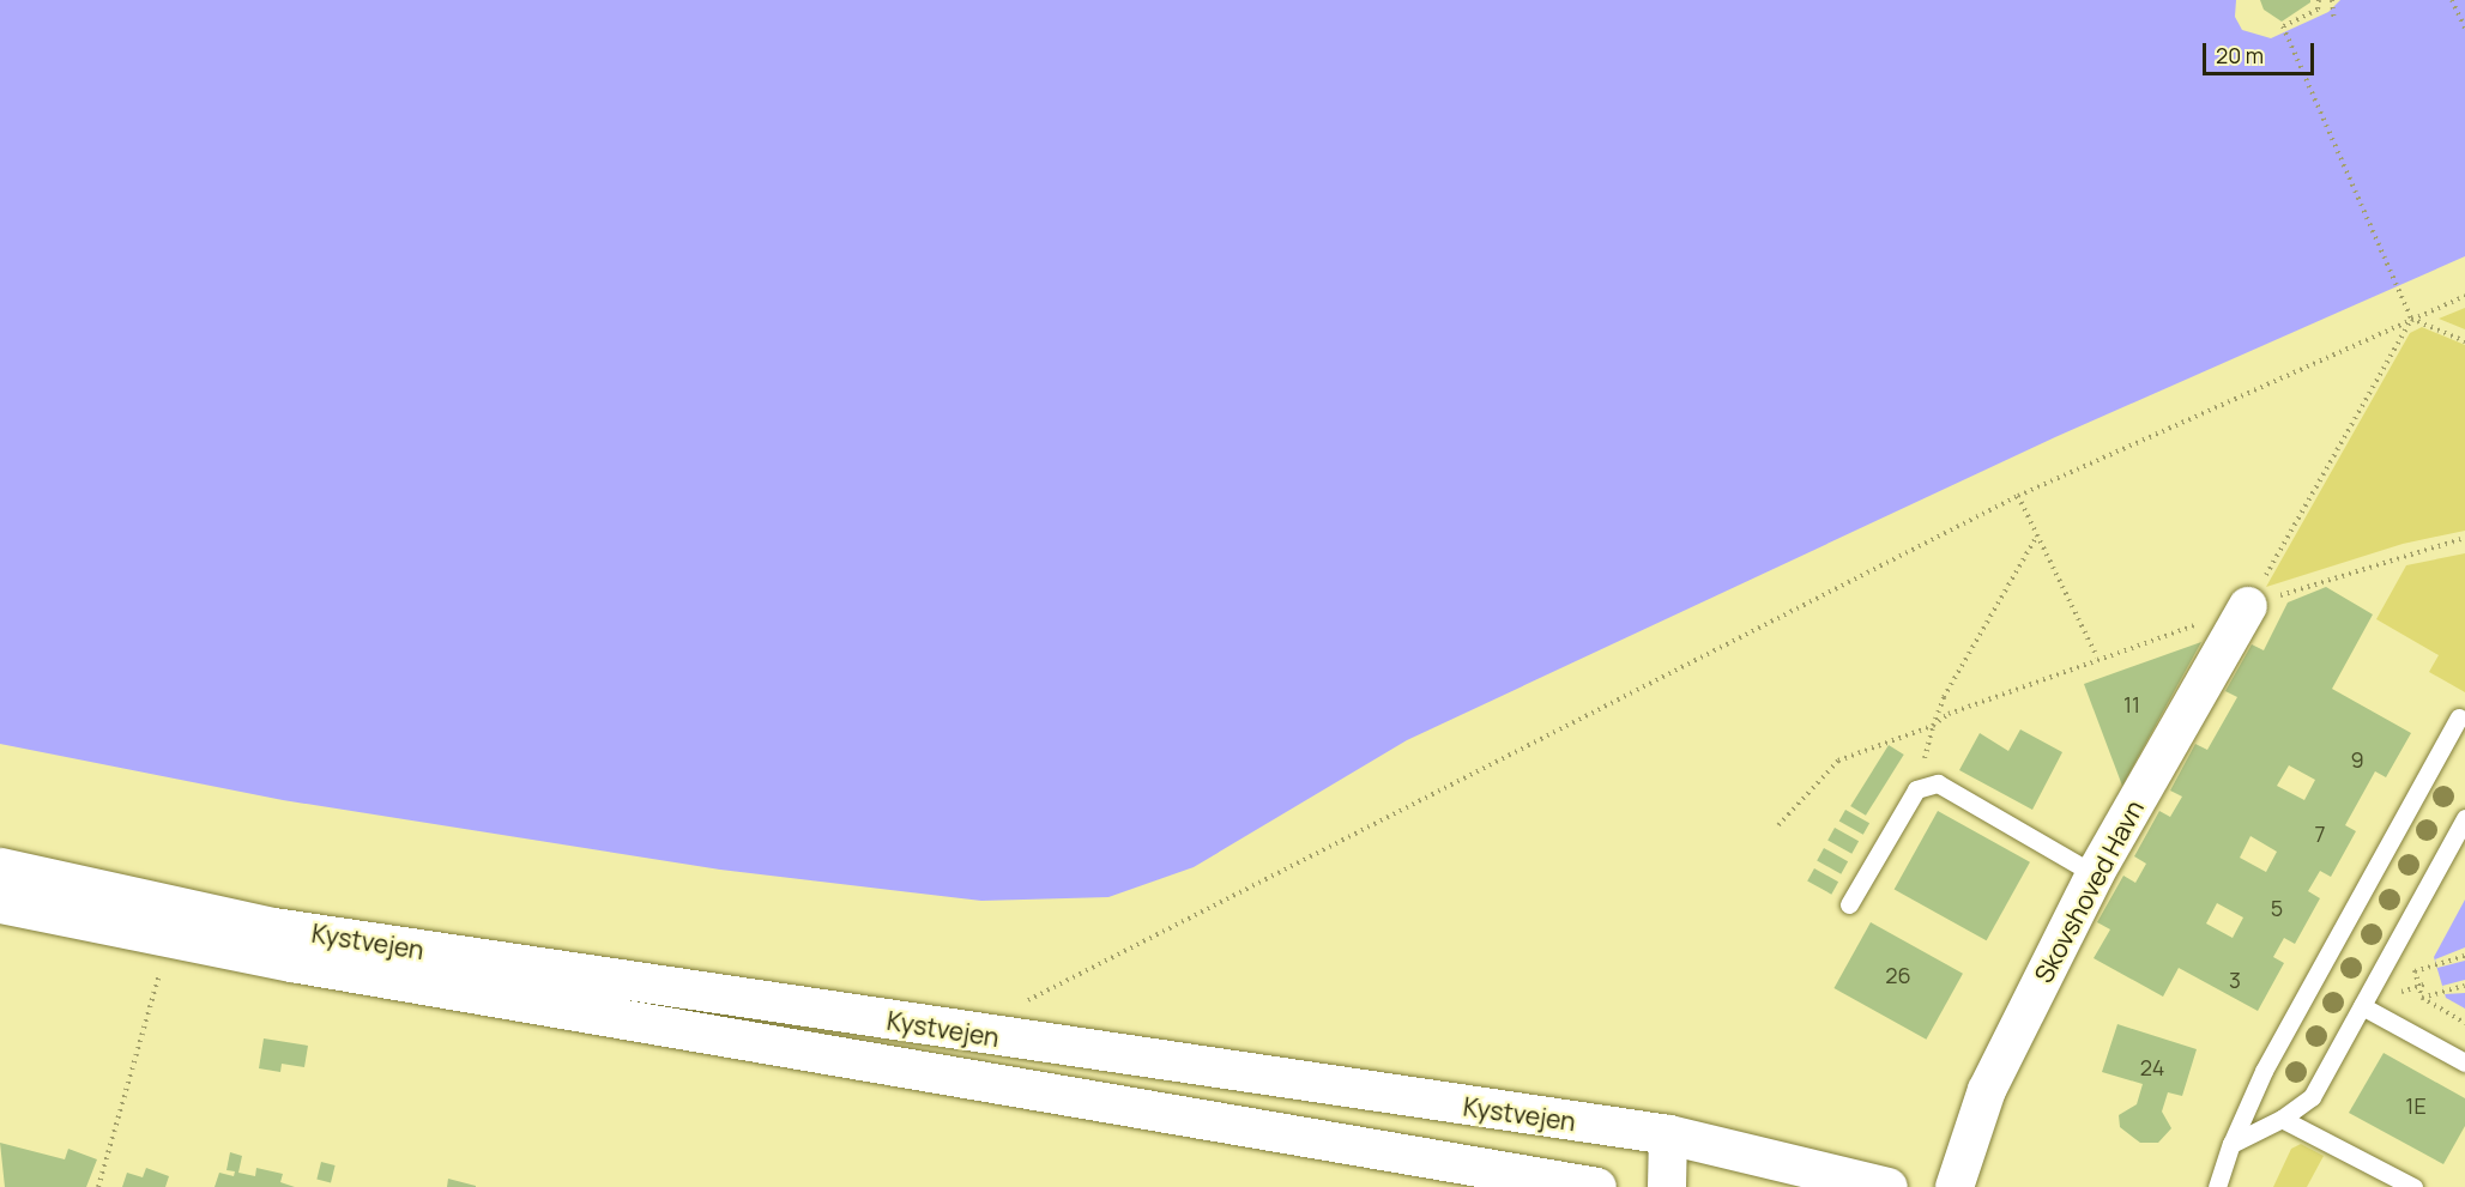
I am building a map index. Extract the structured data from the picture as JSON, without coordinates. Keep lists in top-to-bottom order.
{
  "streets": {
    "main road": ["Kystvejen"],
    "street": ["Skovshoved Havn"]
  },
  "house_numbers": [
    "11",
    "9",
    "7",
    "5",
    "26",
    "3",
    "24",
    "1E"
  ],
  "scale_bar": "20 m"
}
